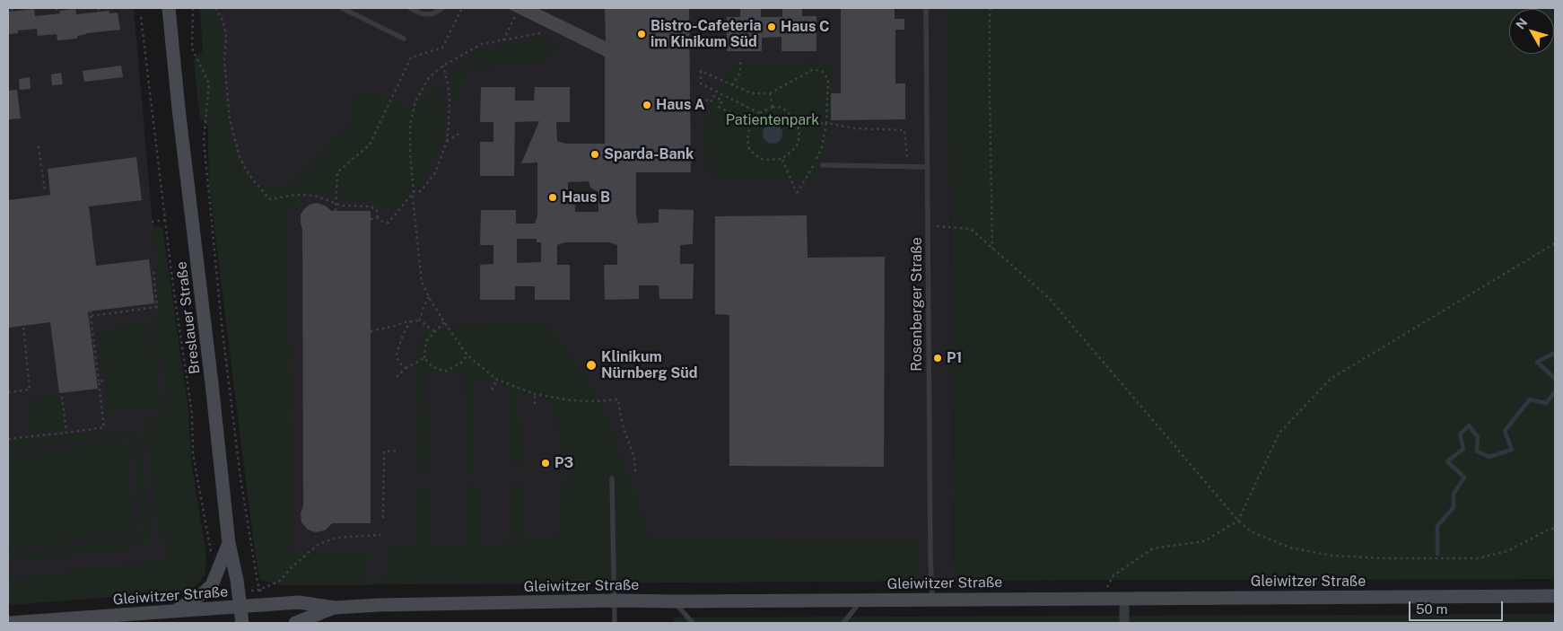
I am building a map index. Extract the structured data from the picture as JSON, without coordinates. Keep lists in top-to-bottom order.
{
  "streets": {
    "main road": ["Breslauer Straße", "Gleiwitzer Straße"],
    "lane": ["Rosenberger Straße"]
  },
  "crossings": [
    ["Rosenberger Straße", "Gleiwitzer Straße"],
    ["Breslauer Straße", "Gleiwitzer Straße"]
  ],
  "parks": ["Patientenpark"],
  "places": [
    "Haus C",
    "Bistro-Cafeteria im Kinikum Süd",
    "Haus A",
    "Sparda-Bank",
    "Haus B",
    "P1",
    "Klinikum Nürnberg Süd",
    "P3"
  ],
  "scale_bar": "50 m",
  "north": "top left"
}
